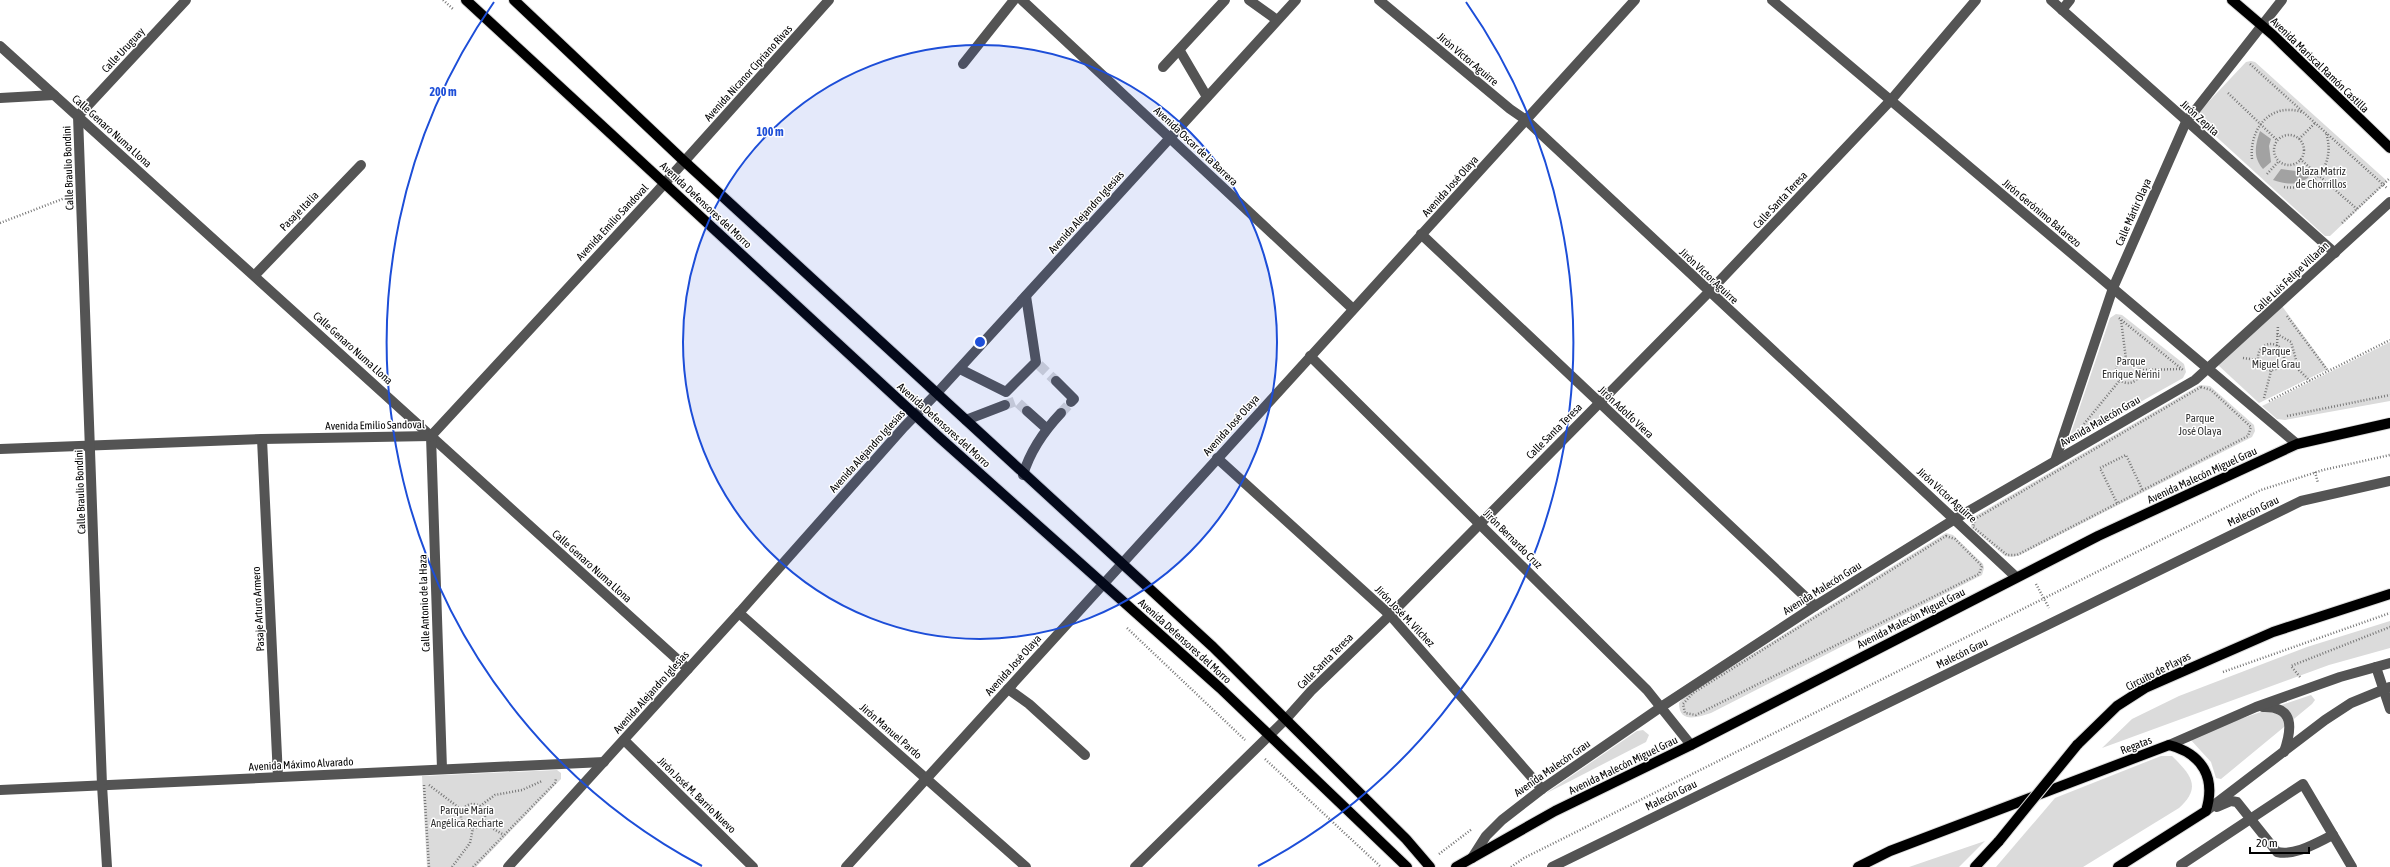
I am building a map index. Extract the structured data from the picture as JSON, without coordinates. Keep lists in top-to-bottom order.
{
  "streets": {
    "main road": [
      "Avenida Mariscal Ramón Castilla",
      "Avenida Defensores del Morro",
      "Avenida Malecón Miguel Grau",
      "Circuito de Playas",
      "Regatas"
    ],
    "street": [
      "Calle Uruguay",
      "Jirón Víctor Aguirre",
      "Avenida Nicanor Cipriano Rivas",
      "Jirón Zepita",
      "Calle Genaro Numa Llona",
      "Avenida Oscar de la Barrera",
      "Calle Braulio Bondini",
      "Avenida José Olaya",
      "Calle Santa Teresa",
      "Pasaje Italia",
      "Avenida Alejandro Iglesias",
      "Calle Mártir Olaya",
      "Jirón Gerónimo Balarezo",
      "Avenida Emilio Sandoval",
      "Calle Luis Felipe Villarán",
      "Jirón Adolfo Viera",
      "Avenida Malecón Grau",
      "Malecón Grau",
      "Jirón Bernardo Cruz",
      "Calle Antonio de la Haza",
      "Pasaje Arturo Armero",
      "Jirón José M. Vilchez",
      "Jirón Manuel Pardo",
      "Avenida Máximo Alvarado",
      "Jirón José M. Barrio Nuevo"
    ]
  },
  "crossings": [
    ["Calle Uruguay", "Calle Genaro Numa Llona"],
    ["Calle Uruguay", "Calle Braulio Bondini"],
    ["Jirón Víctor Aguirre", "Avenida José Olaya"],
    ["Jirón Víctor Aguirre", "Calle Santa Teresa"],
    ["Jirón Víctor Aguirre", "Avenida Malecón Grau"],
    ["Jirón Víctor Aguirre", "Avenida Malecón Miguel Grau"],
    ["Avenida Mariscal Ramón Castilla", "Calle Mártir Olaya"],
    ["Avenida Nicanor Cipriano Rivas", "Avenida Defensores del Morro"],
    ["Avenida Nicanor Cipriano Rivas", "Avenida Emilio Sandoval"],
    ["Jirón Zepita", "Calle Mártir Olaya"],
    ["Jirón Zepita", "Calle Luis Felipe Villarán"],
    ["Calle Genaro Numa Llona", "Calle Braulio Bondini"],
    ["Calle Genaro Numa Llona", "Pasaje Italia"],
    ["Calle Genaro Numa Llona", "Avenida Alejandro Iglesias"],
    ["Calle Genaro Numa Llona", "Avenida Emilio Sandoval"],
    ["Calle Genaro Numa Llona", "Calle Antonio de la Haza"],
    ["Avenida Oscar de la Barrera", "Avenida José Olaya"],
    ["Avenida Oscar de la Barrera", "Avenida Alejandro Iglesias"],
    ["Calle Braulio Bondini", "Avenida Emilio Sandoval"],
    ["Calle Braulio Bondini", "Avenida Máximo Alvarado"],
    ["Avenida José Olaya", "Avenida Defensores del Morro"],
    ["Avenida José Olaya", "Jirón Adolfo Viera"],
    ["Avenida José Olaya", "Jirón Bernardo Cruz"],
    ["Avenida José Olaya", "Jirón José M. Vilchez"],
    ["Avenida José Olaya", "Jirón Manuel Pardo"],
    ["Calle Santa Teresa", "Avenida Defensores del Morro"],
    ["Calle Santa Teresa", "Jirón Gerónimo Balarezo"],
    ["Calle Santa Teresa", "Jirón Adolfo Viera"],
    ["Calle Santa Teresa", "Jirón Bernardo Cruz"],
    ["Calle Santa Teresa", "Jirón José M. Vilchez"],
    ["Avenida Defensores del Morro", "Avenida Alejandro Iglesias"],
    ["Avenida Defensores del Morro", "Avenida Emilio Sandoval"],
    ["Avenida Alejandro Iglesias", "Jirón Manuel Pardo"],
    ["Avenida Alejandro Iglesias", "Avenida Máximo Alvarado"],
    ["Avenida Alejandro Iglesias", "Jirón José M. Barrio Nuevo"],
    ["Calle Mártir Olaya", "Jirón Gerónimo Balarezo"],
    ["Calle Mártir Olaya", "Avenida Malecón Grau"],
    ["Jirón Gerónimo Balarezo", "Calle Luis Felipe Villarán"],
    ["Jirón Gerónimo Balarezo", "Avenida Malecón Grau"],
    ["Jirón Gerónimo Balarezo", "Avenida Malecón Miguel Grau"],
    ["Avenida Emilio Sandoval", "Calle Antonio de la Haza"],
    ["Avenida Emilio Sandoval", "Pasaje Arturo Armero"],
    ["Calle Luis Felipe Villarán", "Avenida Malecón Grau"],
    ["Jirón Adolfo Viera", "Avenida Malecón Grau"],
    ["Avenida Malecón Grau", "Avenida Malecón Miguel Grau"],
    ["Avenida Malecón Grau", "Jirón Bernardo Cruz"],
    ["Avenida Malecón Grau", "Jirón José M. Vilchez"],
    ["Avenida Malecón Miguel Grau", "Jirón Bernardo Cruz"],
    ["Calle Antonio de la Haza", "Avenida Máximo Alvarado"],
    ["Pasaje Arturo Armero", "Avenida Máximo Alvarado"]
  ],
  "parks": [
    "Plaza Matriz de Chorrillos",
    "Parque Miguel Grau",
    "Parque Enrique Nerini",
    "Parque José Olaya",
    "Parque María Angélica Recharte"
  ],
  "scale_bar": "20 m",
  "rings": ["200 m", "100 m"]
}
